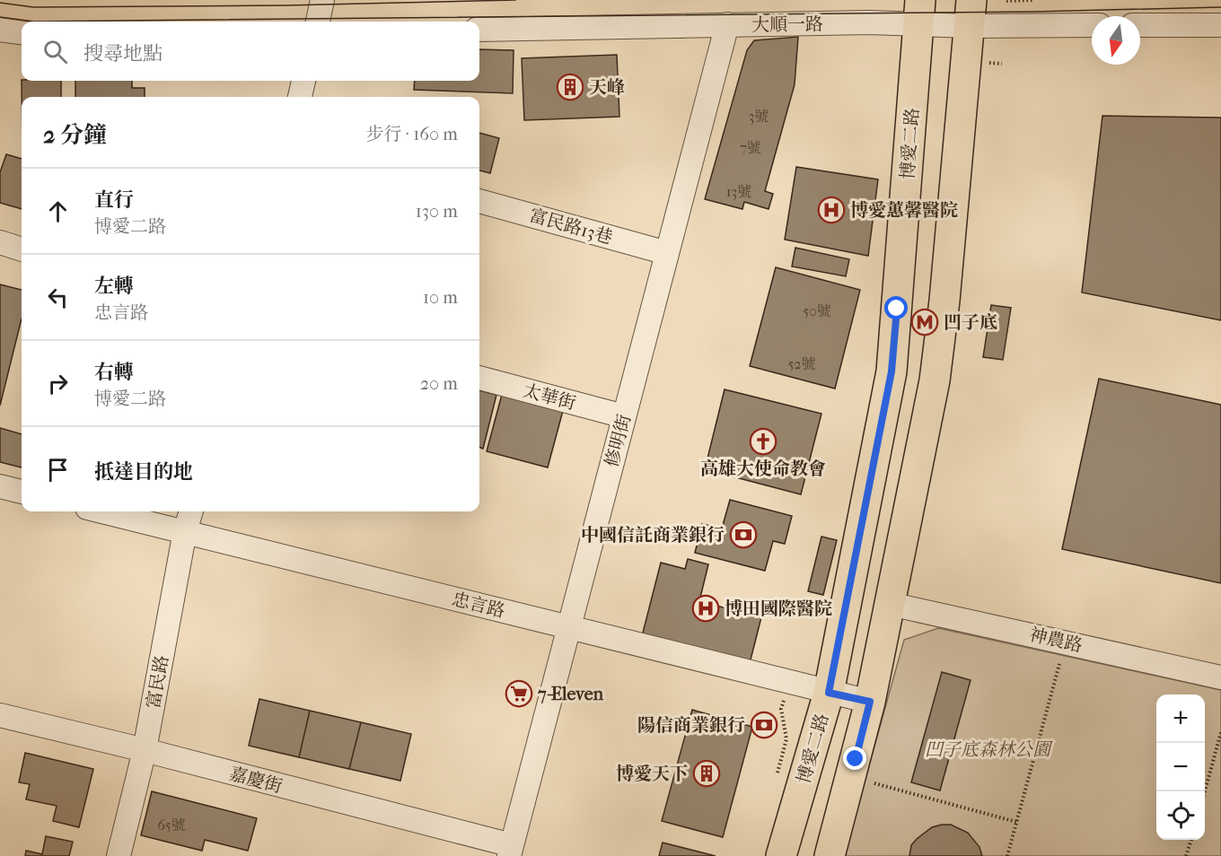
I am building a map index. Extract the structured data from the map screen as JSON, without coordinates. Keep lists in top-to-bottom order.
{
  "streets": {
    "main road": ["博愛二路"],
    "street": [
      "大順一路",
      "富民路13巷",
      "太華街",
      "修明街",
      "忠言路",
      "神農路",
      "富民路",
      "嘉慶街"
    ]
  },
  "crossings": [
    ["大順一路", "博愛二路"],
    ["大順一路", "修明街"],
    ["博愛二路", "忠言路"],
    ["富民路13巷", "修明街"],
    ["太華街", "修明街"],
    ["修明街", "忠言路"],
    ["修明街", "嘉慶街"],
    ["忠言路", "富民路"],
    ["富民路", "嘉慶街"]
  ],
  "parks": ["凹子底森林公園"],
  "places": {
    "building": ["天峰", "博愛天下"],
    "hospital": ["博愛蕙馨醫院", "博田國際醫院"],
    "metro station": ["凹子底"],
    "church": ["高雄大使命教會"],
    "bank": ["中國信託商業銀行", "陽信商業銀行"],
    "supermarket": ["7-Eleven"]
  },
  "house_numbers": [
    "3號",
    "7號",
    "13號",
    "50號",
    "52號",
    "65號"
  ],
  "north": "bottom",
  "page": {
    "search": "搜尋地點",
    "heading": ["2 分鐘", "步行 · 160 m"],
    "list": [
      ["直行", "博愛二路", "130 m"],
      ["左轉", "忠言路", "10 m"],
      ["右轉", "博愛二路", "20 m"],
      "抵達目的地"
    ],
    "map_buttons": ["+", "−"]
  }
}
